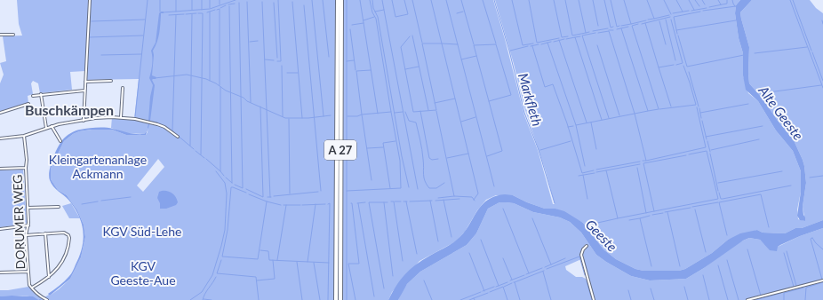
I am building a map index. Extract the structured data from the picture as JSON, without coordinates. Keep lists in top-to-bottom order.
{
  "streets": {
    "highway": ["A 27"],
    "street": ["DORUMER WEG"]
  },
  "districts": ["Buschkämpen"],
  "water": ["Markfleth", "Alte Geeste", "Geeste"],
  "parks": ["Kleingartenanlage Ackmann", "KGV Süd-Lehe", "KGV Geeste-Aue"]
}
